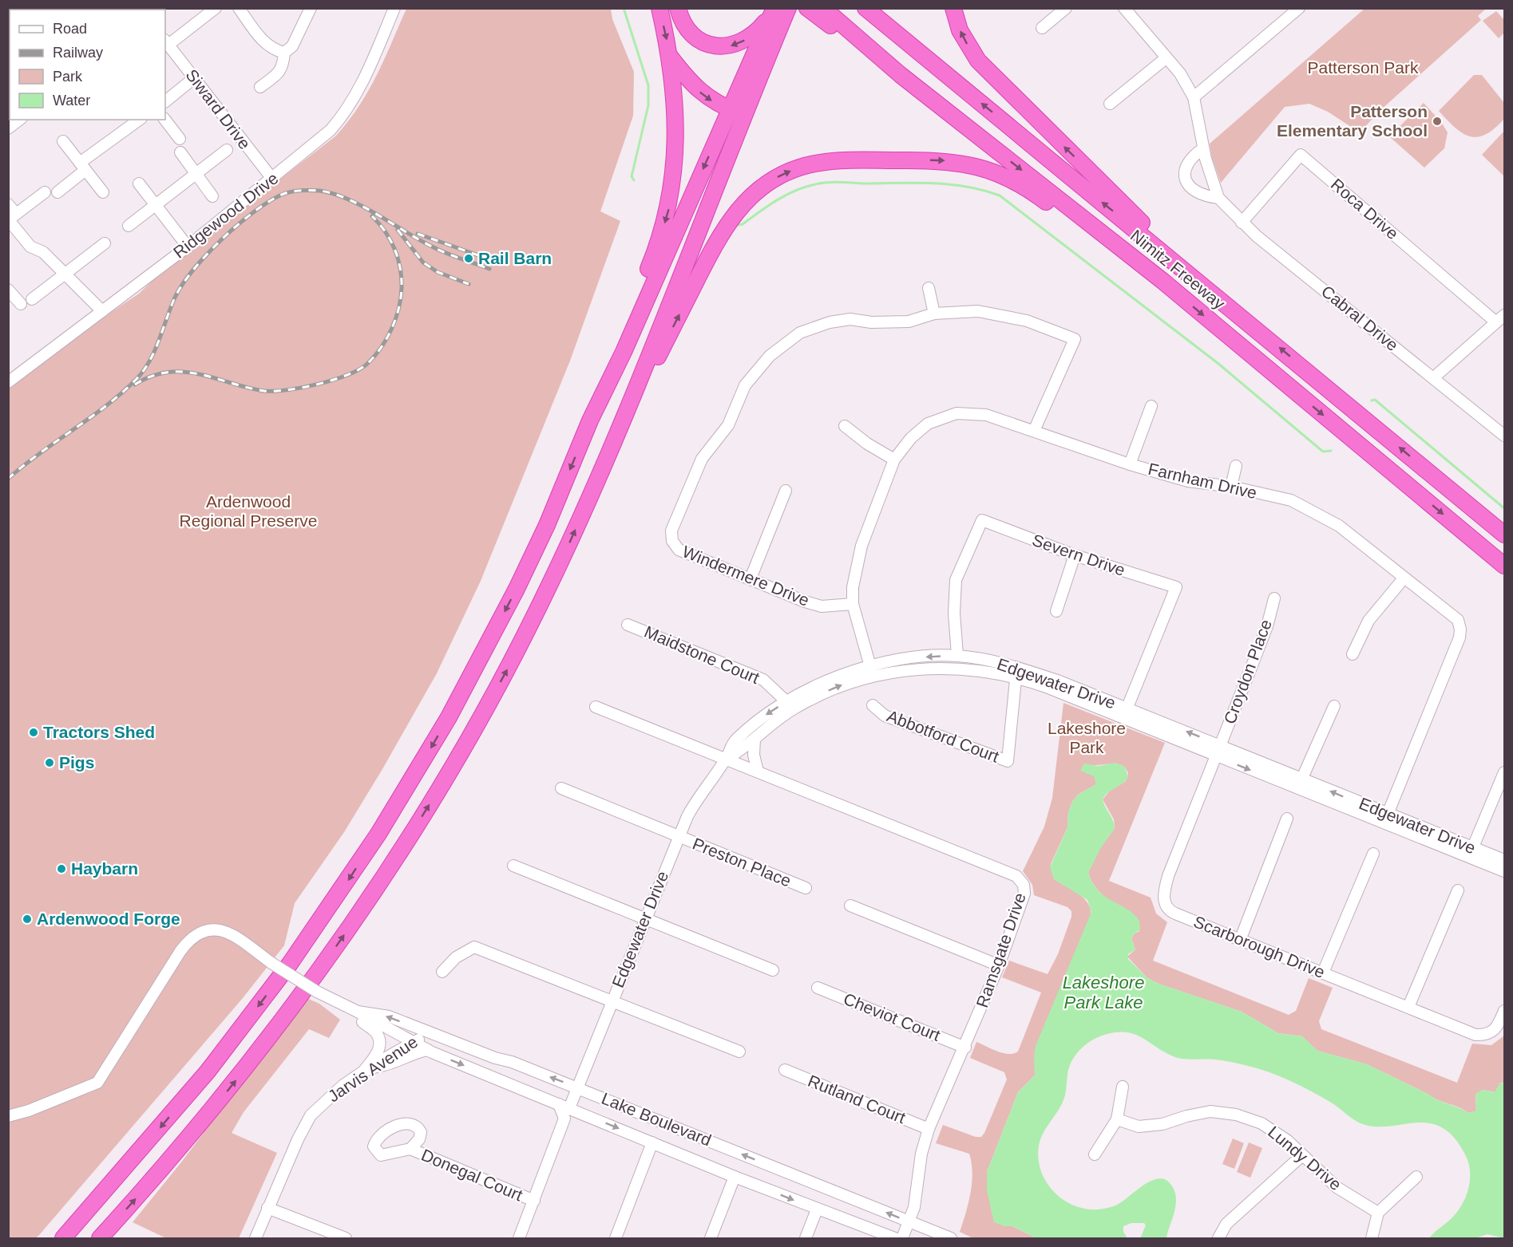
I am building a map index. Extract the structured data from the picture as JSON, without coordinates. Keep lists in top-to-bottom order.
{
  "streets": {
    "highway": ["Nimitz Freeway"],
    "street": [
      "Siward Drive",
      "Roca Drive",
      "Ridgewood Drive",
      "Cabral Drive",
      "Farnham Drive",
      "Severn Drive",
      "Windermere Drive",
      "Maidstone Court",
      "Croydon Place",
      "Edgewater Drive",
      "Abbotford Court",
      "Preston Place",
      "Scarborough Drive",
      "Ramsgate Drive",
      "Cheviot Court",
      "Jarvis Avenue",
      "Rutland Court",
      "Lake Boulevard",
      "Lundy Drive",
      "Donegal Court"
    ]
  },
  "crossings": [
    ["Siward Drive", "Ridgewood Drive"],
    ["Roca Drive", "Cabral Drive"],
    ["Farnham Drive", "Windermere Drive"],
    ["Farnham Drive", "Edgewater Drive"],
    ["Severn Drive", "Edgewater Drive"],
    ["Maidstone Court", "Edgewater Drive"],
    ["Croydon Place", "Edgewater Drive"],
    ["Croydon Place", "Scarborough Drive"],
    ["Edgewater Drive", "Abbotford Court"],
    ["Edgewater Drive", "Preston Place"],
    ["Edgewater Drive", "Scarborough Drive"],
    ["Edgewater Drive", "Ramsgate Drive"],
    ["Edgewater Drive", "Lake Boulevard"],
    ["Edgewater Drive", "Donegal Court"],
    ["Ramsgate Drive", "Cheviot Court"],
    ["Ramsgate Drive", "Rutland Court"],
    ["Ramsgate Drive", "Lake Boulevard"],
    ["Jarvis Avenue", "Lake Boulevard"]
  ],
  "water": ["Lakeshore Park Lake"],
  "parks": ["Patterson Park", "Ardenwood Regional Preserve", "Lakeshore Park"],
  "places": [
    "Patterson Elementary School",
    "Rail Barn",
    "Tractors Shed",
    "Pigs",
    "Haybarn",
    "Ardenwood Forge"
  ],
  "legend": [
    "Road",
    "Railway",
    "Park",
    "Water"
  ]
}
